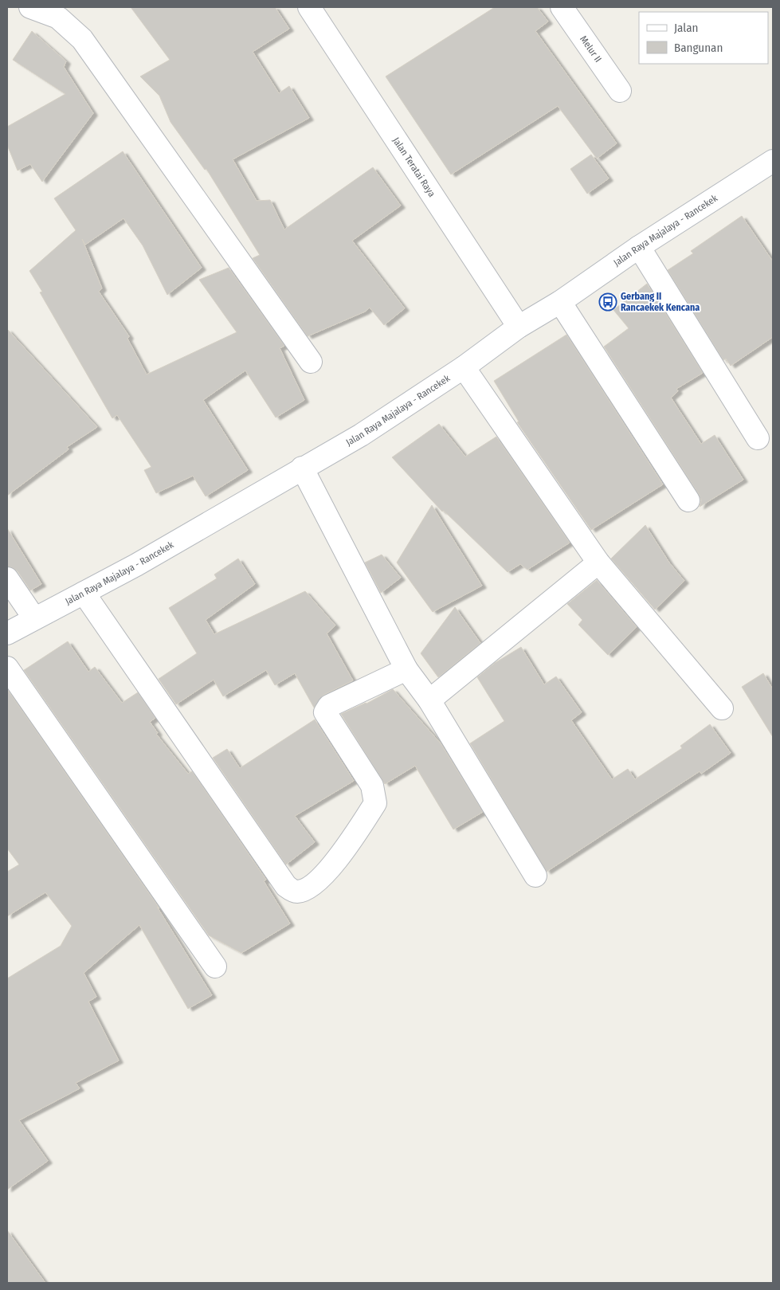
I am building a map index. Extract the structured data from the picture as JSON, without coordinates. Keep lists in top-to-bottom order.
{
  "streets": {
    "street": ["Melur II", "Jalan Teratai Raya", "Jalan Raya Majalaya - Rancekek"]
  },
  "crossings": [
    ["Jalan Teratai Raya", "Jalan Raya Majalaya - Rancekek"]
  ],
  "places": {
    "bus stop": ["Gerbang II Rancaekek Kencana"]
  },
  "legend": ["Jalan", "Bangunan"]
}
